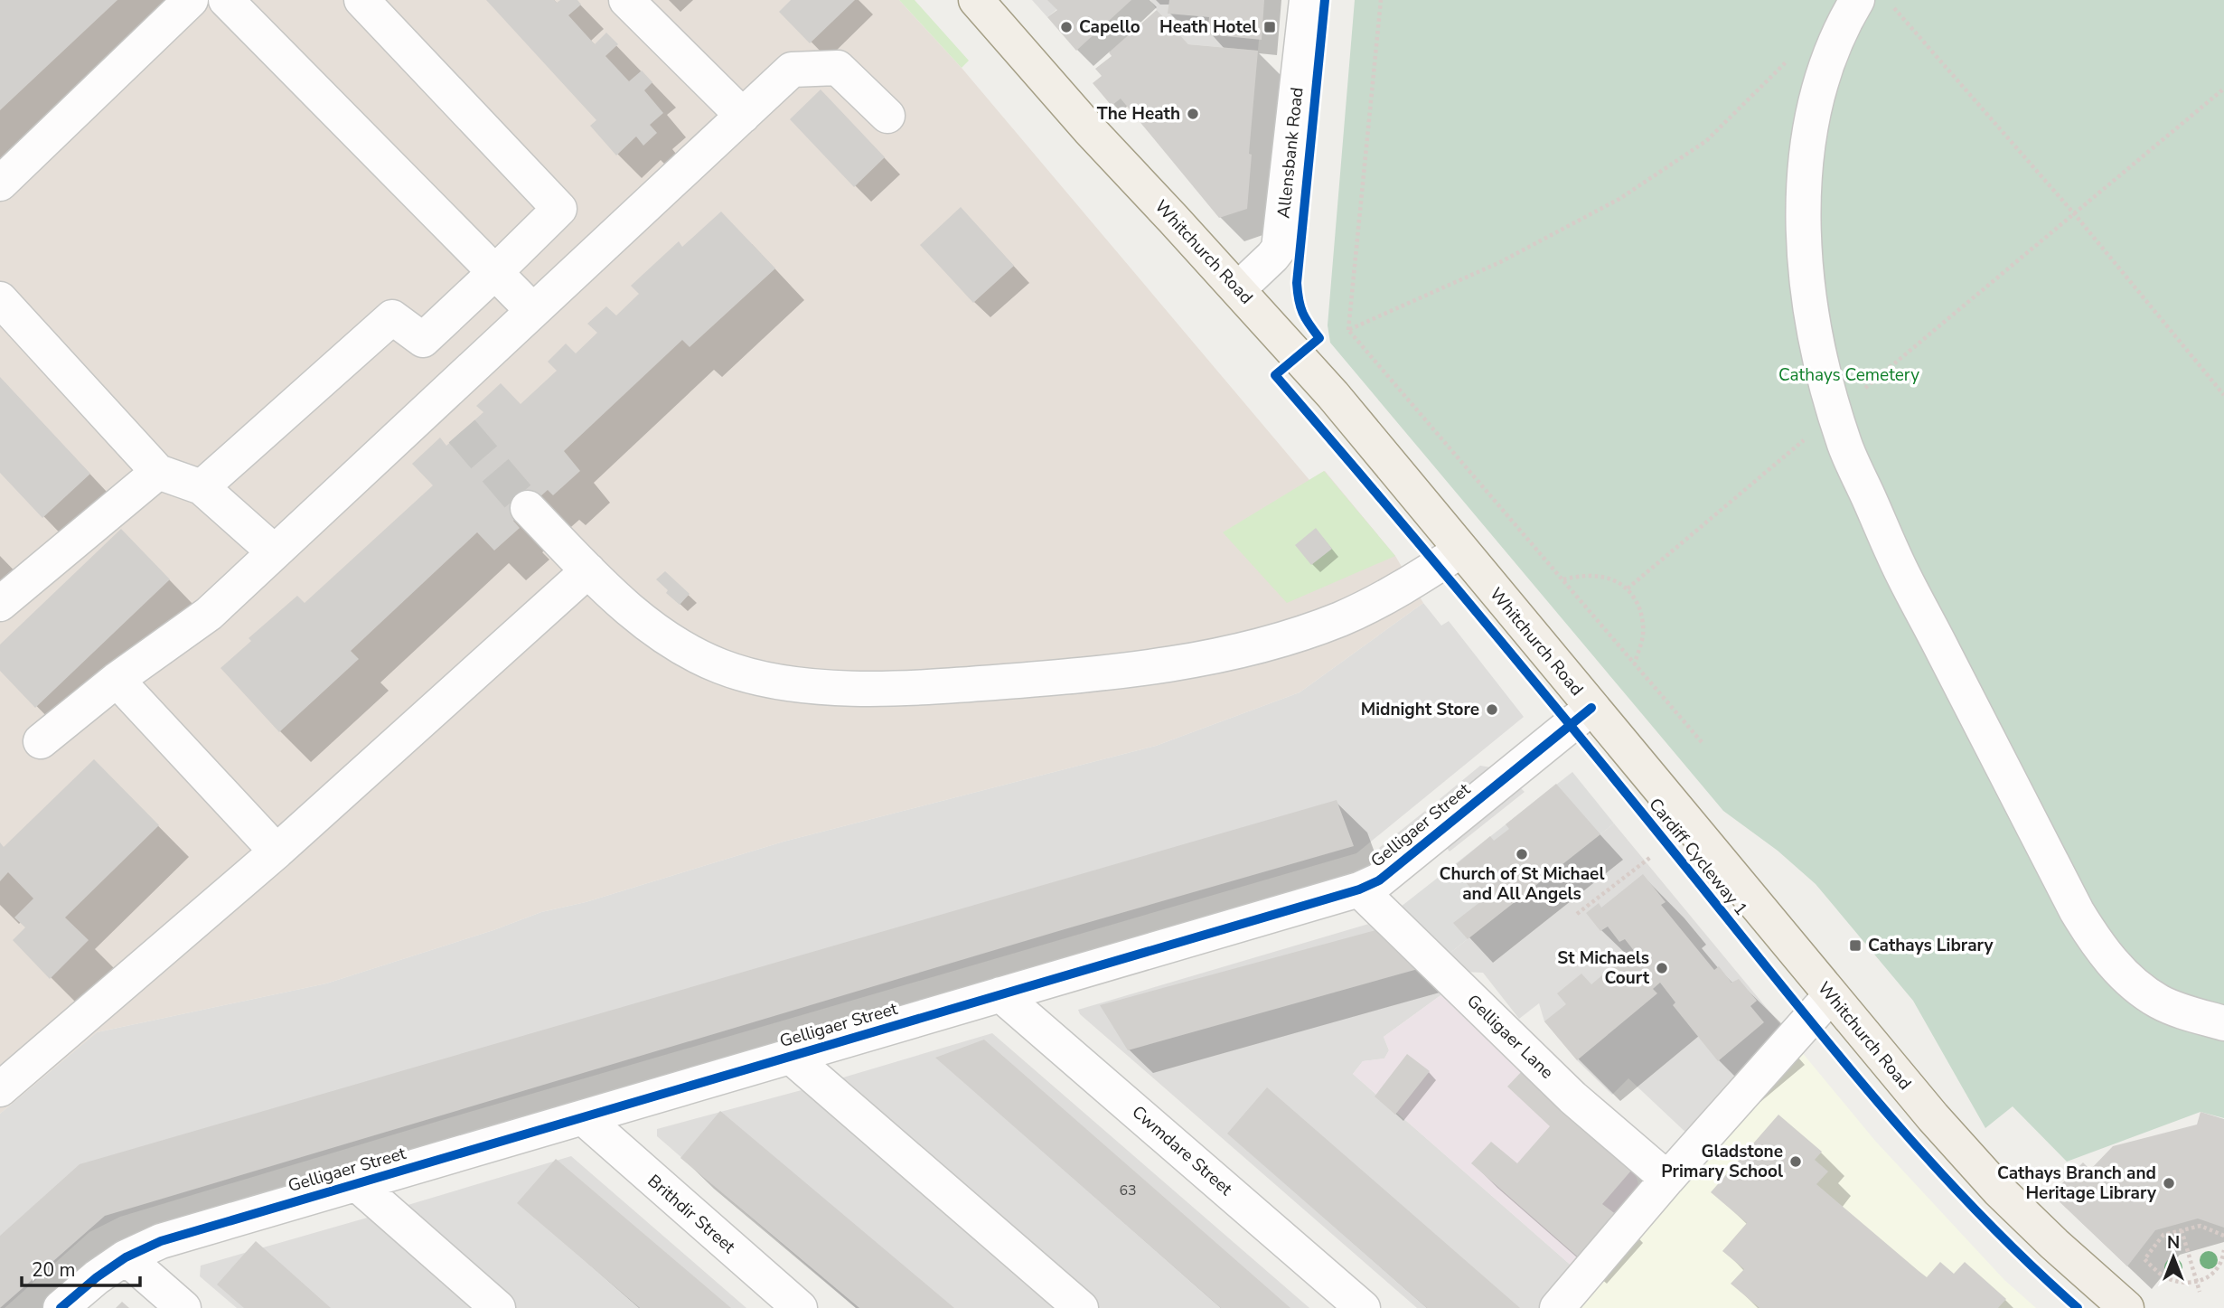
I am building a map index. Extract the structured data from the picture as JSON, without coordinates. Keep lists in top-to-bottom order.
{
  "streets": {
    "main road": ["Whitchurch Road"],
    "street": [
      "Allensbank Road",
      "Gelligaer Street",
      "Gelligaer Lane",
      "Cwmdare Street",
      "Brithdir Street"
    ],
    "cycle path": ["Cardiff Cycleway 1"]
  },
  "crossings": [
    ["Allensbank Road", "Whitchurch Road"],
    ["Whitchurch Road", "Gelligaer Street"],
    ["Gelligaer Street", "Gelligaer Lane"],
    ["Gelligaer Street", "Cwmdare Street"],
    ["Gelligaer Street", "Brithdir Street"]
  ],
  "parks": ["Cathays Cemetery"],
  "places": {
    "other": [
      "Capello",
      "The Heath",
      "Midnight Store",
      "Church of St Michael and All Angels",
      "St Michaels Court",
      "Gladstone Primary School",
      "Cathays Branch and Heritage Library"
    ],
    "transit": ["Heath Hotel", "Cathays Library"]
  },
  "house_numbers": ["63"],
  "scale_bar": "20 m",
  "north": "top"
}
